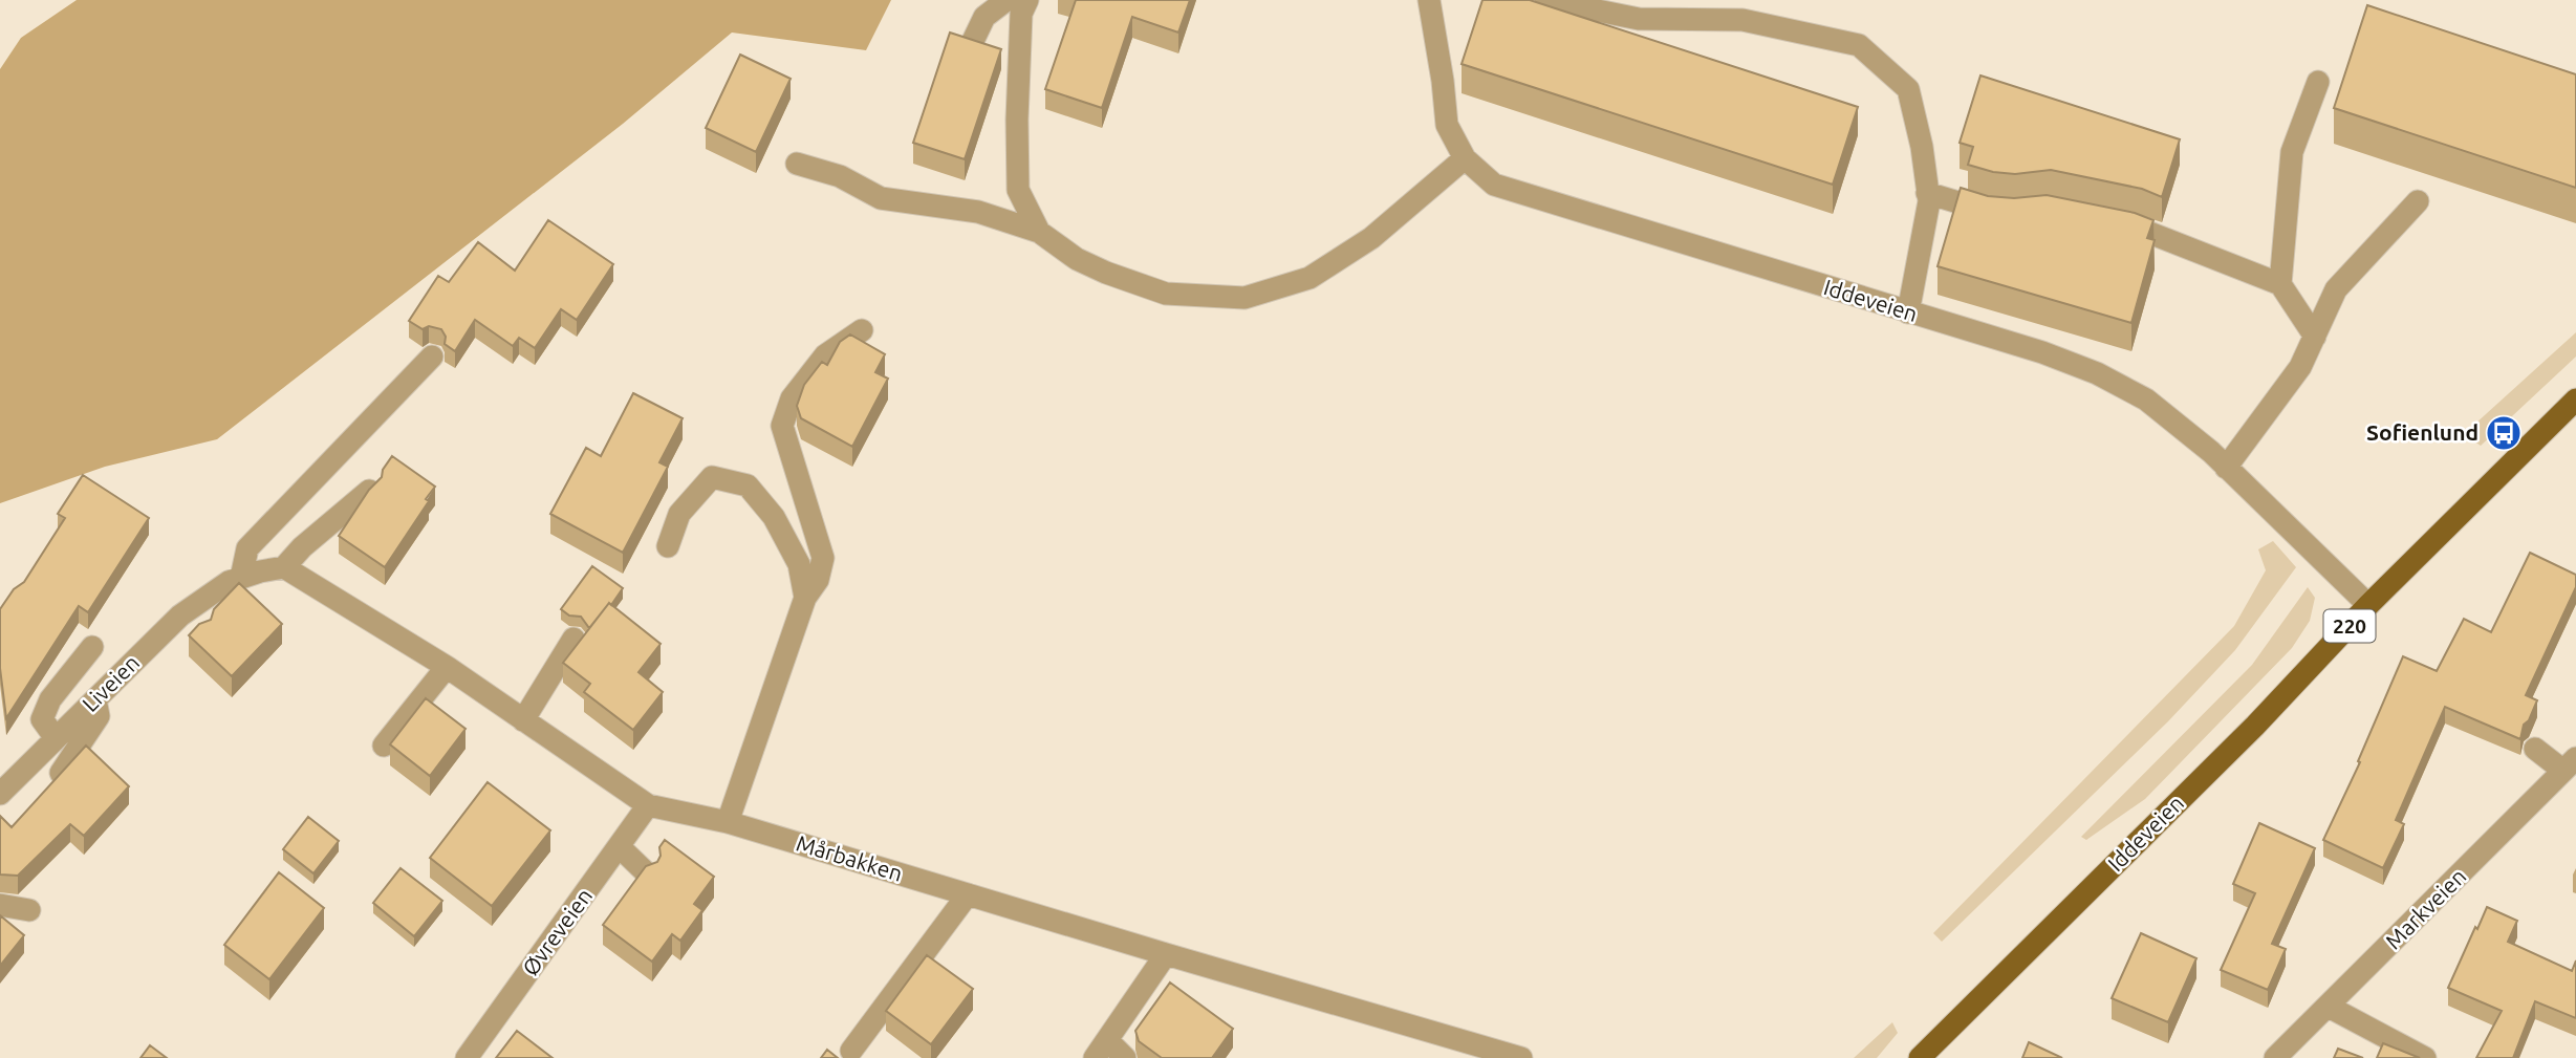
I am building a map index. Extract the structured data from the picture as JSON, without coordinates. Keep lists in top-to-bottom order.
{
  "streets": {
    "main road": ["Iddeveien", "220"],
    "street": [
      "Liveien",
      "Mårbakken",
      "Markveien",
      "Øvreveien"
    ]
  },
  "crossings": [
    ["Mårbakken", "Øvreveien"]
  ],
  "places": {
    "bus stop": ["Sofienlund"]
  }
}
